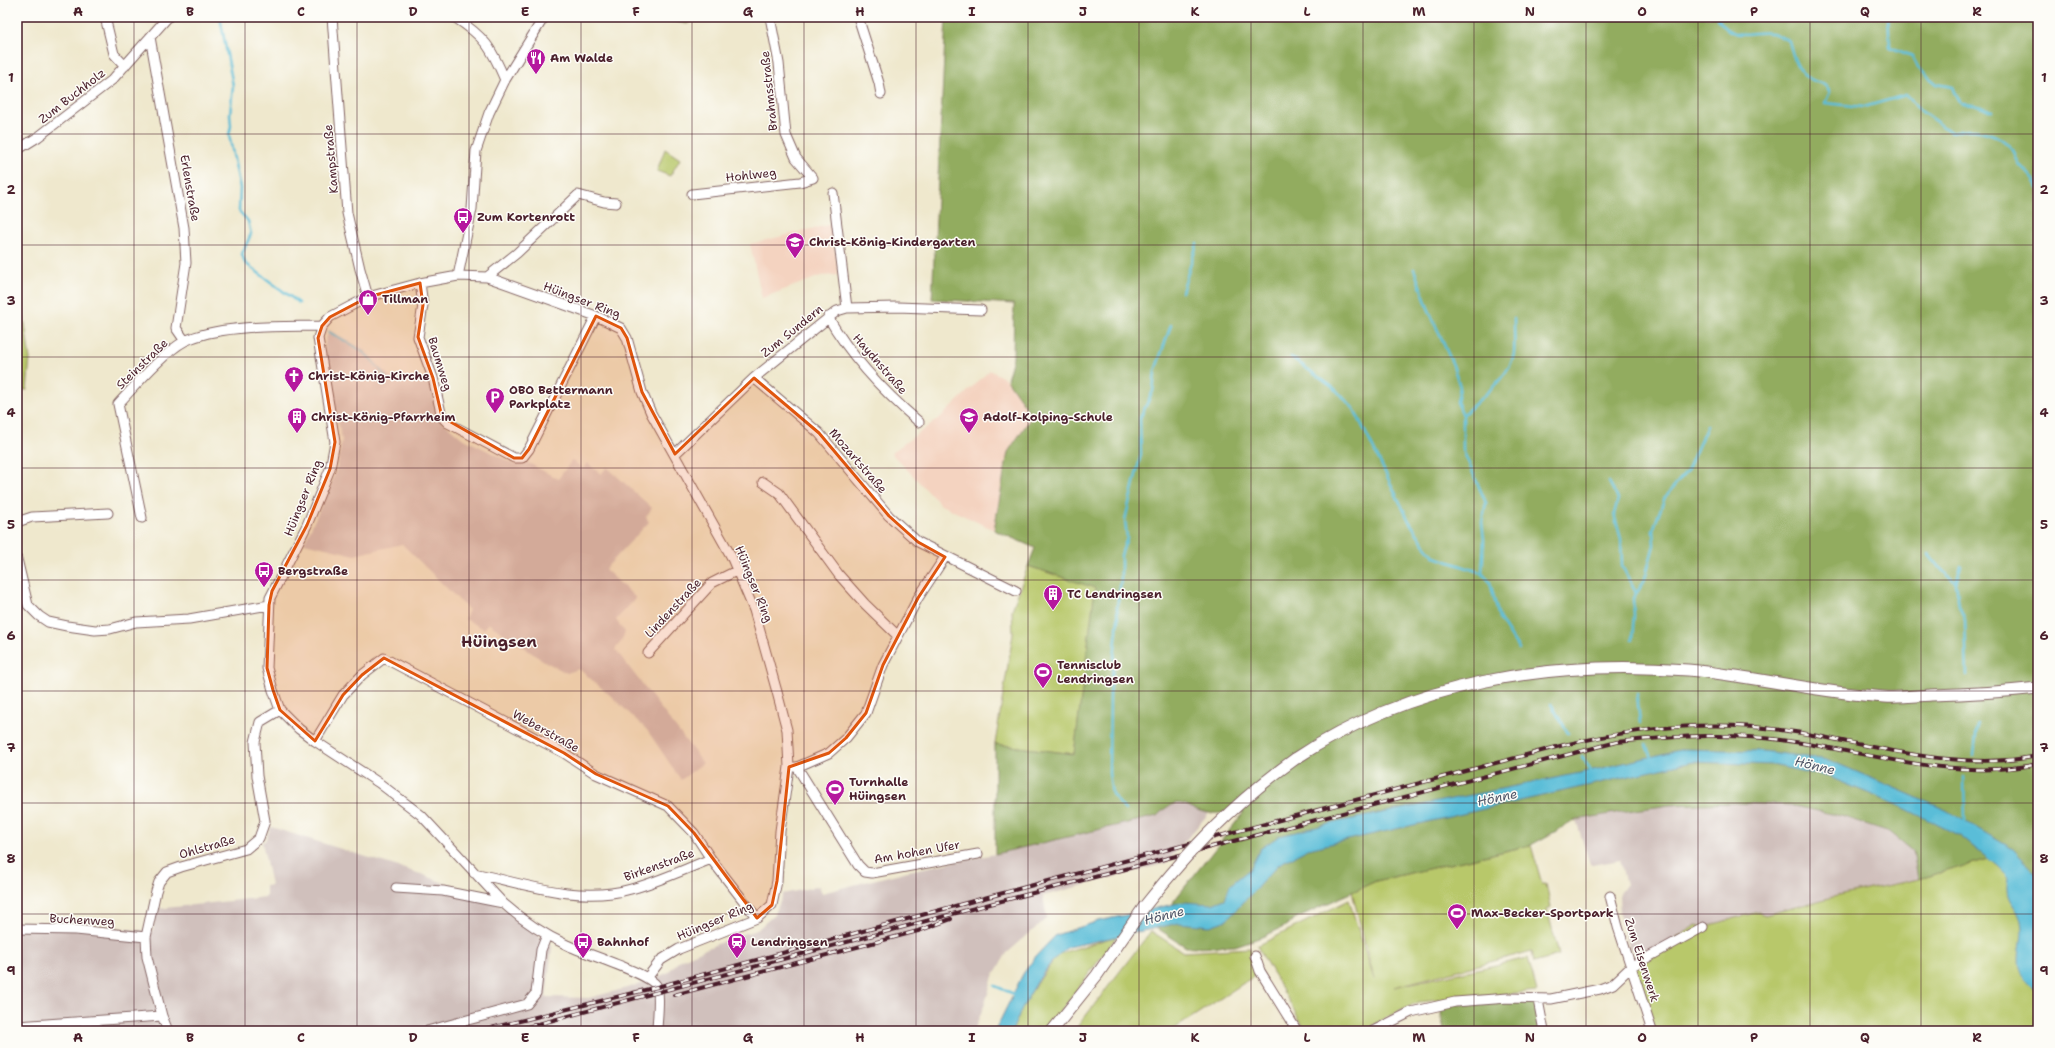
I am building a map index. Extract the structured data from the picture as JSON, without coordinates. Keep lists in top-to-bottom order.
{
  "streets": {
    "street": [
      "Brahmsstraße",
      "Zum Buchholz",
      "Kampstraße",
      "Hohlweg",
      "Erlenstraße",
      "Hüingser Ring",
      "Zum Sundern",
      "Steinstraße",
      "Baumweg",
      "Haydnstraße",
      "Mozartstraße",
      "Lindenstraße",
      "Weberstraße",
      "Ohlstraße",
      "Am hohen Ufer",
      "Birkenstraße",
      "Buchenweg",
      "Zum Eisenwerk"
    ]
  },
  "crossings": [
    ["Brahmsstraße", "Hohlweg"],
    ["Zum Buchholz", "Erlenstraße"],
    ["Kampstraße", "Hüingser Ring"],
    ["Erlenstraße", "Steinstraße"],
    ["Hüingser Ring", "Zum Sundern"],
    ["Hüingser Ring", "Steinstraße"],
    ["Hüingser Ring", "Baumweg"],
    ["Hüingser Ring", "Lindenstraße"],
    ["Hüingser Ring", "Weberstraße"],
    ["Hüingser Ring", "Ohlstraße"],
    ["Hüingser Ring", "Am hohen Ufer"],
    ["Zum Sundern", "Haydnstraße"],
    ["Zum Sundern", "Mozartstraße"],
    ["Weberstraße", "Birkenstraße"],
    ["Ohlstraße", "Buchenweg"]
  ],
  "districts": ["Hüingsen"],
  "water": ["Hönne"],
  "places": {
    "restaurant": ["Am Walde"],
    "bus stop": ["Zum Kortenrott", "Bergstraße", "Bahnhof"],
    "school or university": ["Christ-König-Kindergarten", "Adolf-Kolping-Schule"],
    "shop": ["Tillman"],
    "church": ["Christ-König-Kirche"],
    "parking": ["OBO Bettermann Parkplatz"],
    "building": ["Christ-König-Pfarrheim", "TC Lendringsen"],
    "sports": ["Tennisclub Lendringsen", "Turnhalle Hüingsen", "Max-Becker-Sportpark"],
    "station": ["Lendringsen"]
  },
  "grid": {
    "columns": [
      "A",
      "B",
      "C",
      "D",
      "E",
      "F",
      "G",
      "H",
      "I",
      "J",
      "K",
      "L",
      "M",
      "N",
      "O",
      "P",
      "Q",
      "R"
    ],
    "rows": [
      "1",
      "2",
      "3",
      "4",
      "5",
      "6",
      "7",
      "8",
      "9"
    ]
  }
}
